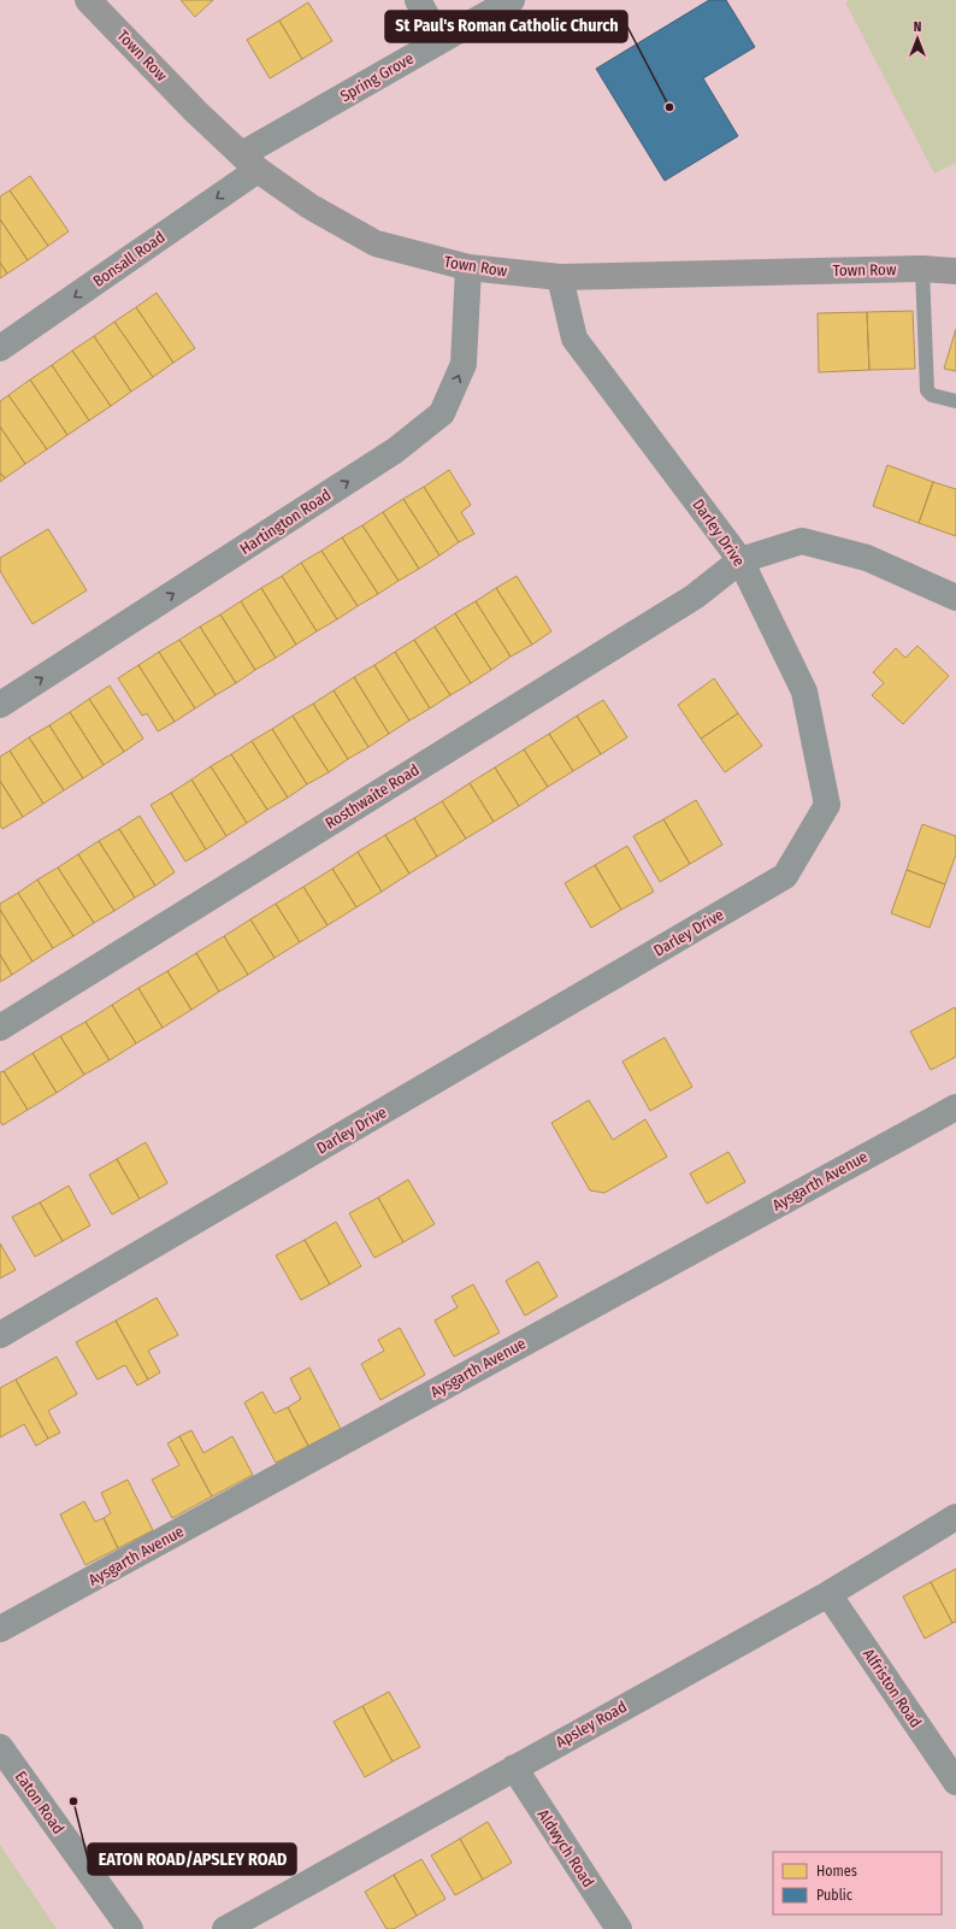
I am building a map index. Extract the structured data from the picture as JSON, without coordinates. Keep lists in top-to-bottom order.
{
  "streets": {
    "street": [
      "Town Row",
      "Spring Grove",
      "Bonsall Road",
      "Hartington Road",
      "Darley Drive",
      "Rosthwaite Road",
      "Aysgarth Avenue",
      "Alfriston Road",
      "Apsley Road",
      "Eaton Road",
      "Aldwych Road"
    ]
  },
  "crossings": [
    ["Town Row", "Spring Grove"],
    ["Town Row", "Bonsall Road"],
    ["Town Row", "Hartington Road"],
    ["Town Row", "Darley Drive"],
    ["Spring Grove", "Bonsall Road"],
    ["Darley Drive", "Rosthwaite Road"],
    ["Alfriston Road", "Apsley Road"],
    ["Apsley Road", "Aldwych Road"]
  ],
  "one_way": ["Bonsall Road", "Hartington Road"],
  "places": ["St Paul's Roman Catholic Church", "EATON ROAD/APSLEY ROAD"],
  "legend": ["Homes", "Public"],
  "north": "top"
}
